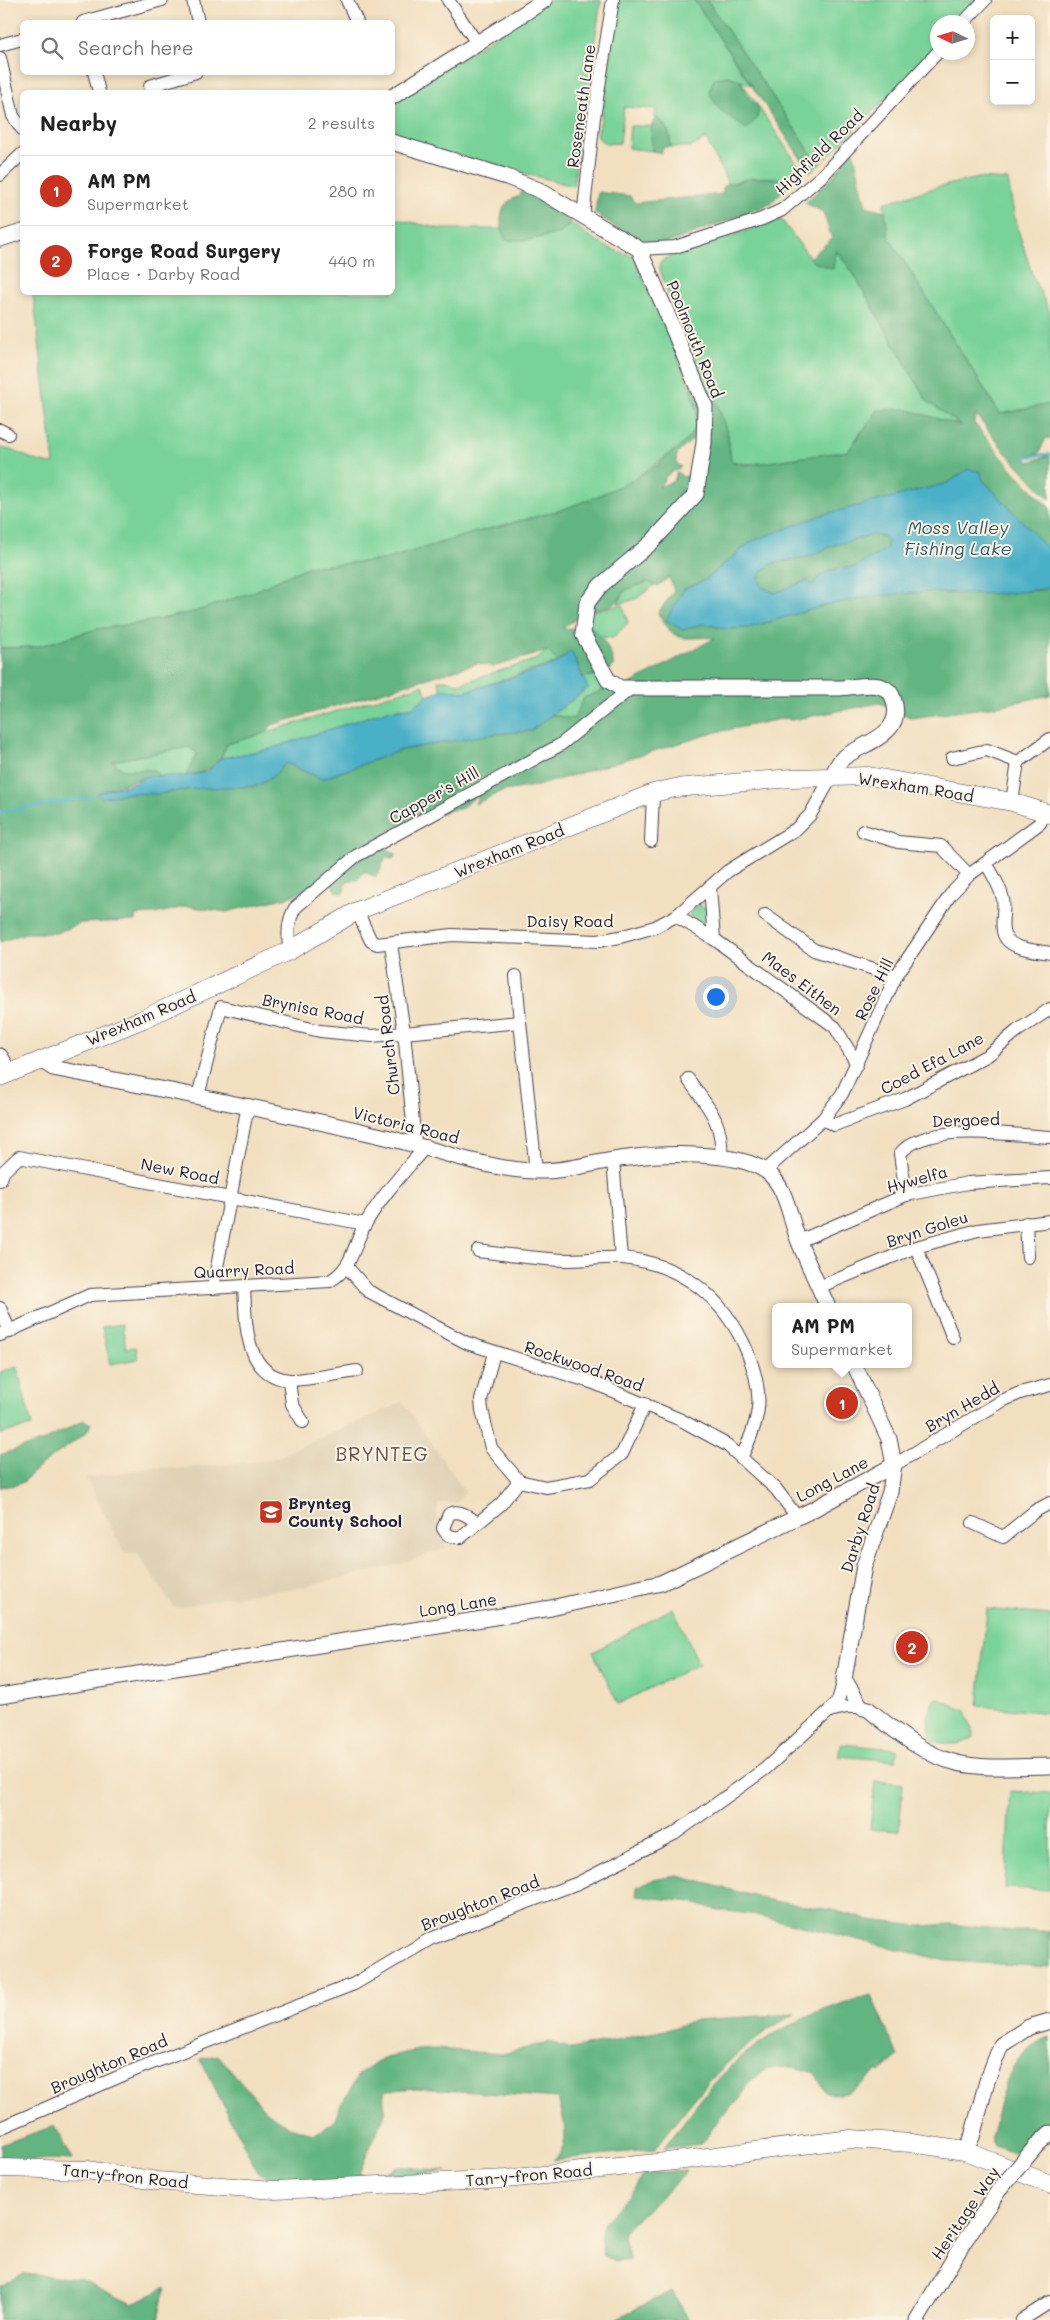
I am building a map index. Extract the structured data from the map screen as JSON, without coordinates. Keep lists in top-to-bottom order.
{
  "streets": {
    "main road": ["Wrexham Road", "Tan-y-fron Road"],
    "street": [
      "Roseneath Lane",
      "Highfield Road",
      "Poolmouth Road",
      "Capper's Hill",
      "Daisy Road",
      "Maes Eithen",
      "Rose Hill",
      "Brynisa Road",
      "Church Road",
      "Coed Efa Lane",
      "Dergoed",
      "Victoria Road",
      "New Road",
      "Hywelfa",
      "Bryn Goleu",
      "Quarry Road",
      "Rockwood Road",
      "Bryn Hedd",
      "Long Lane",
      "Darby Road",
      "Broughton Road",
      "Heritage Way"
    ]
  },
  "crossings": [
    ["Highfield Road", "Poolmouth Road"],
    ["Poolmouth Road", "Wrexham Road"],
    ["Poolmouth Road", "Capper's Hill"],
    ["Poolmouth Road", "Daisy Road"],
    ["Wrexham Road", "Capper's Hill"],
    ["Wrexham Road", "Daisy Road"],
    ["Wrexham Road", "Rose Hill"],
    ["Wrexham Road", "Victoria Road"],
    ["Daisy Road", "Maes Eithen"],
    ["Daisy Road", "Church Road"],
    ["Maes Eithen", "Rose Hill"],
    ["Rose Hill", "Coed Efa Lane"],
    ["Rose Hill", "Victoria Road"],
    ["Brynisa Road", "Church Road"],
    ["Brynisa Road", "Victoria Road"],
    ["Church Road", "Victoria Road"],
    ["Dergoed", "Hywelfa"],
    ["Quarry Road", "Rockwood Road"],
    ["Rockwood Road", "Long Lane"],
    ["Bryn Hedd", "Long Lane"],
    ["Bryn Hedd", "Darby Road"],
    ["Long Lane", "Darby Road"],
    ["Darby Road", "Broughton Road"]
  ],
  "districts": ["BRYNTEG"],
  "water": ["Moss Valley Fishing Lake"],
  "places": {
    "school or university": ["Brynteg County School"]
  },
  "north": "left",
  "page": {
    "map_buttons": ["+", "−"],
    "search": "Search here",
    "heading": ["Nearby", "2 results"],
    "list": [
      {
        "mark": "1",
        "name": "AM PM",
        "note": "Supermarket",
        "value": "280 m"
      },
      {
        "mark": "2",
        "name": "Forge Road Surgery",
        "note": "Place · Darby Road",
        "value": "440 m"
      }
    ],
    "popup": ["AM PM", "Supermarket"],
    "pins": ["1", "2"]
  }
}
